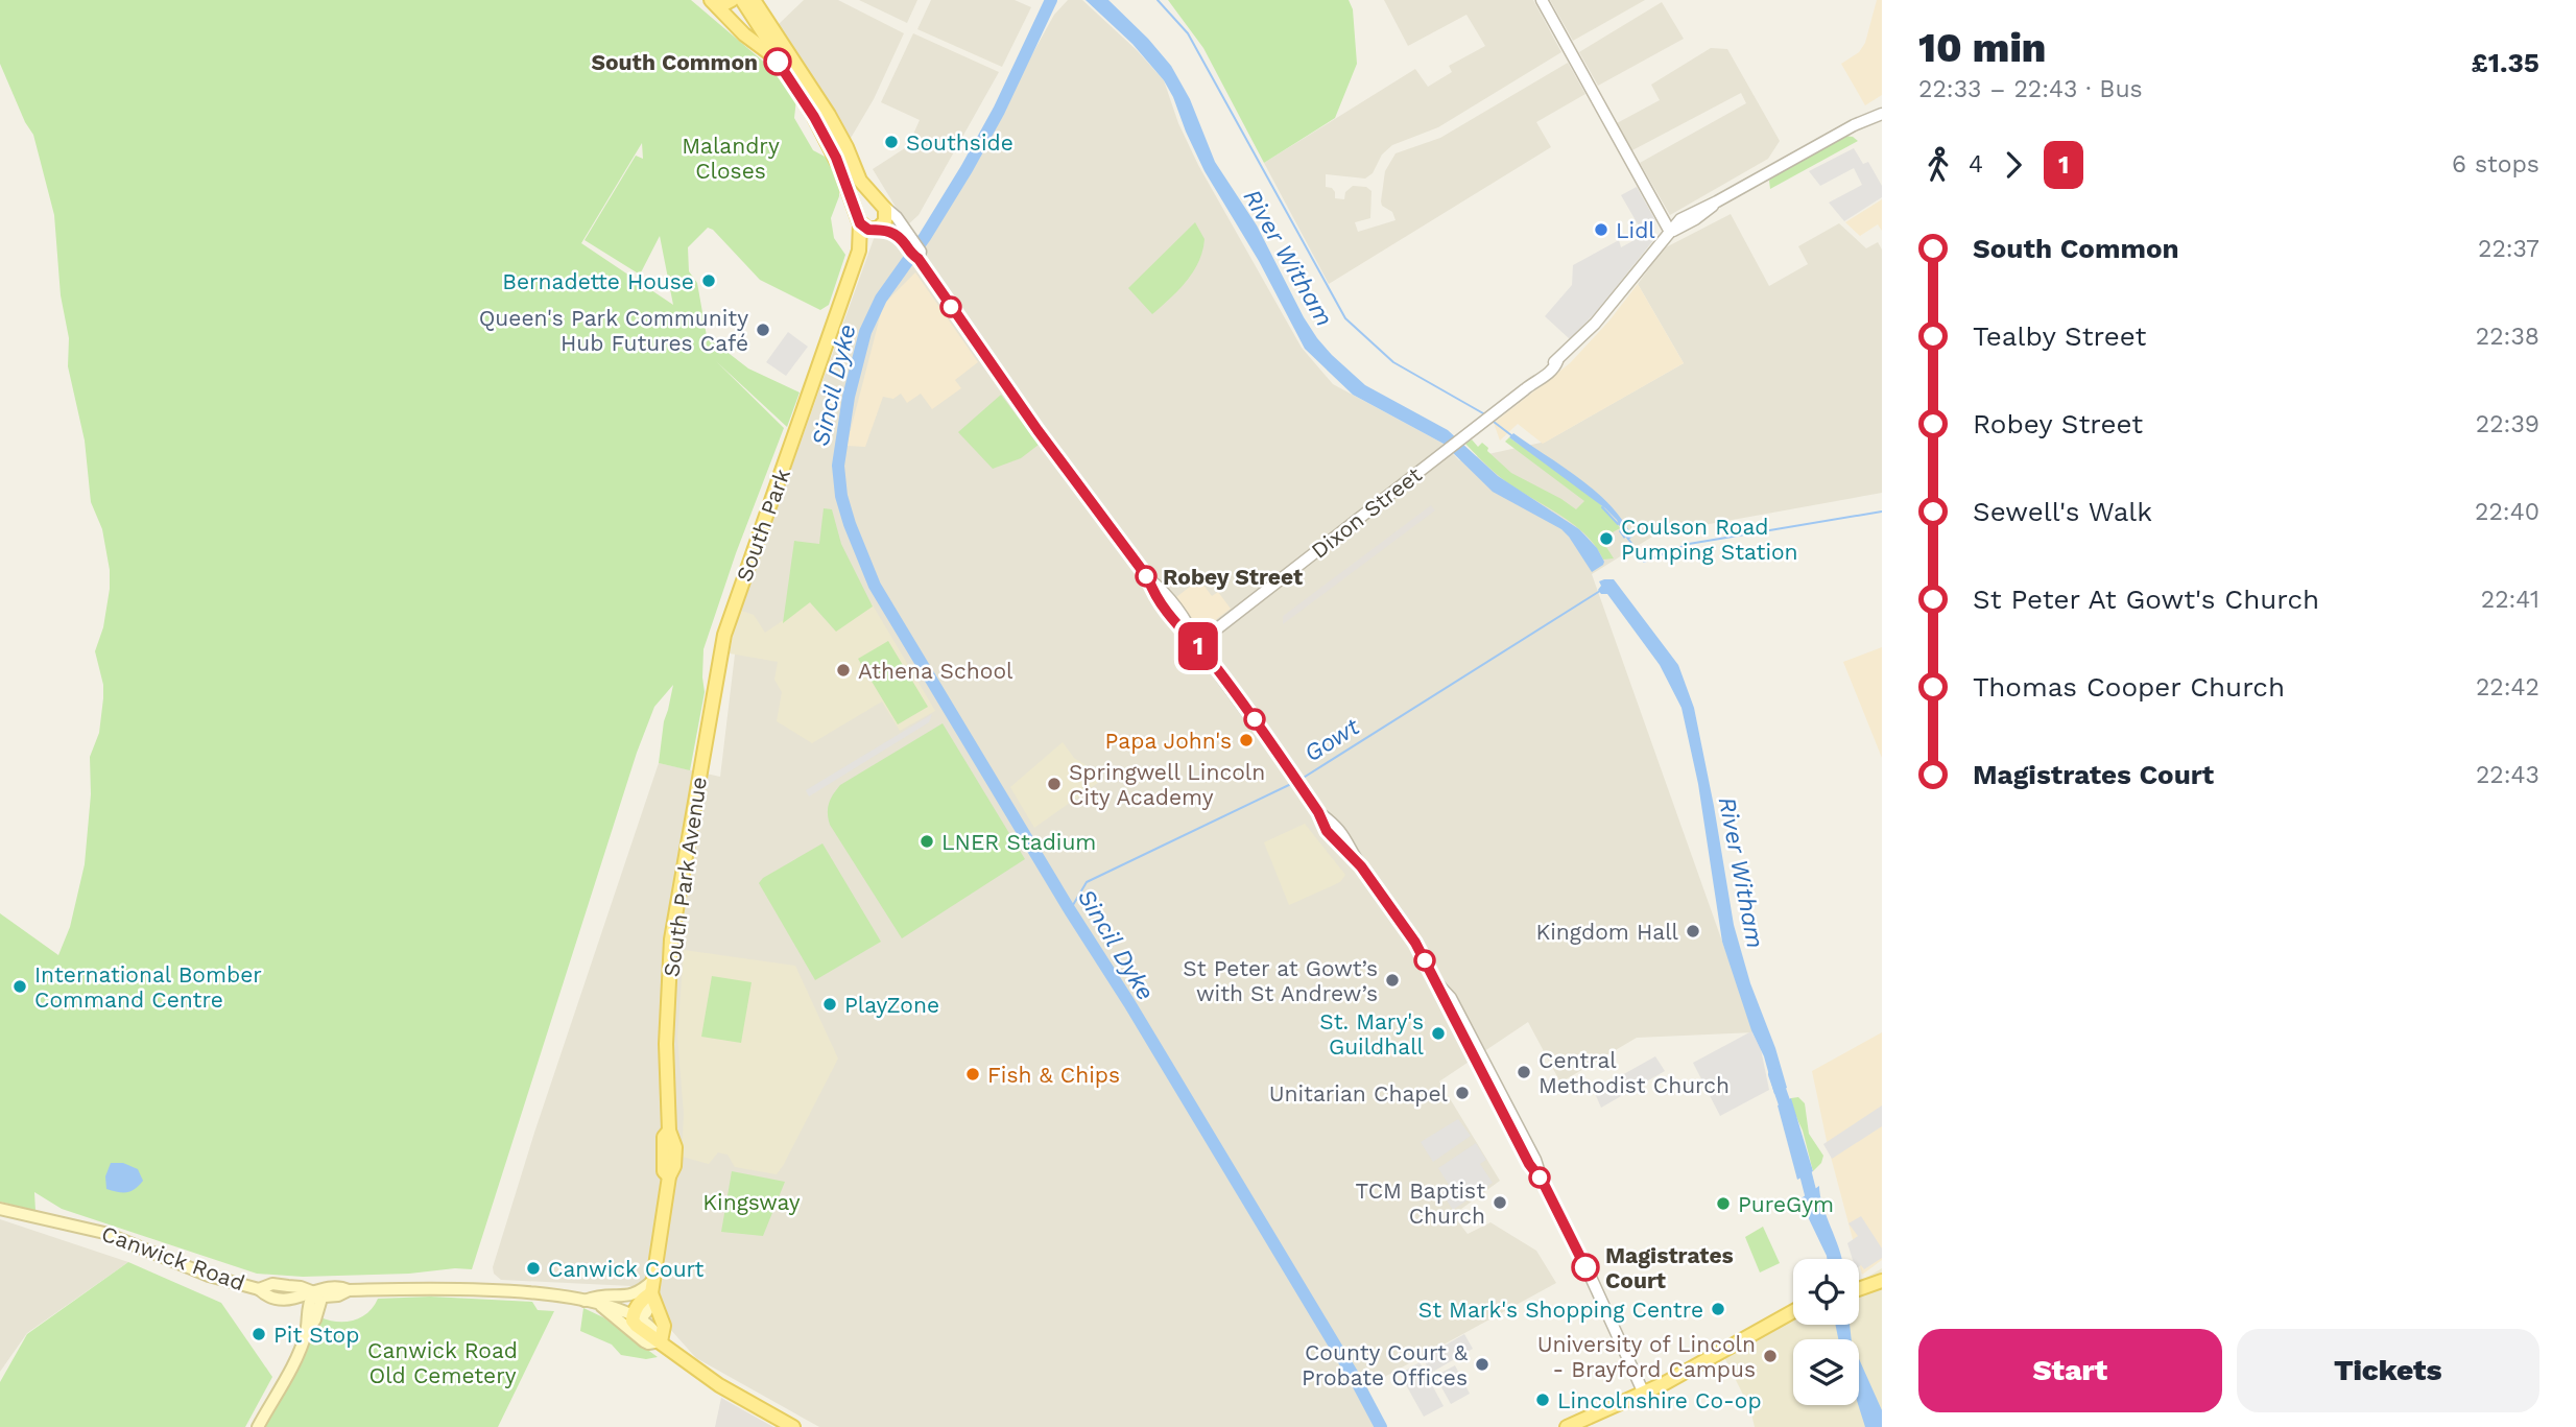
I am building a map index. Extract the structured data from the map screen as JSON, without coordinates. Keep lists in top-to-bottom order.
{
  "streets": {
    "main road": ["South Park", "South Park Avenue", "Canwick Road"],
    "street": ["Dixon Street"]
  },
  "crossings": [
    ["South Park", "South Park Avenue"]
  ],
  "water": ["River Witham", "Sincil Dyke", "Gowt"],
  "parks": ["Malandry Closes", "Kingsway", "Canwick Road Old Cemetery"],
  "places": [
    "South Common",
    "Southside",
    "Lidl",
    "Bernadette House",
    "Queen's Park Community Hub Futures Café",
    "Coulson Road Pumping Station",
    "Robey Street",
    "Athena School",
    "Papa John's",
    "Springwell Lincoln City Academy",
    "LNER Stadium",
    "Kingdom Hall",
    "St Peter at Gowt’s with St Andrew’s",
    "International Bomber Command Centre",
    "PlayZone",
    "St. Mary's Guildhall",
    "Central Methodist Church",
    "Fish & Chips",
    "Unitarian Chapel",
    "TCM Baptist Church",
    "PureGym",
    "Magistrates Court",
    "Canwick Court",
    "St Mark's Shopping Centre",
    "Pit Stop",
    "University of Lincoln - Brayford Campus",
    "County Court & Probate Offices",
    "Lincolnshire Co-op"
  ],
  "lines": ["bus line 1"],
  "page": {
    "on_map": "1",
    "heading": ["10 min", "22:33 – 22:43 · Bus", "£1.35"],
    "legs": ["4", "1", "6 stops"],
    "list": [
      {
        "name": "South Common",
        "value": "22:37"
      },
      {
        "name": "Tealby Street",
        "value": "22:38"
      },
      {
        "name": "Robey Street",
        "value": "22:39"
      },
      {
        "name": "Sewell's Walk",
        "value": "22:40"
      },
      {
        "name": "St Peter At Gowt's Church",
        "value": "22:41"
      },
      {
        "name": "Thomas Cooper Church",
        "value": "22:42"
      },
      {
        "name": "Magistrates Court",
        "value": "22:43"
      }
    ],
    "buttons": ["Start", "Tickets"]
  }
}
